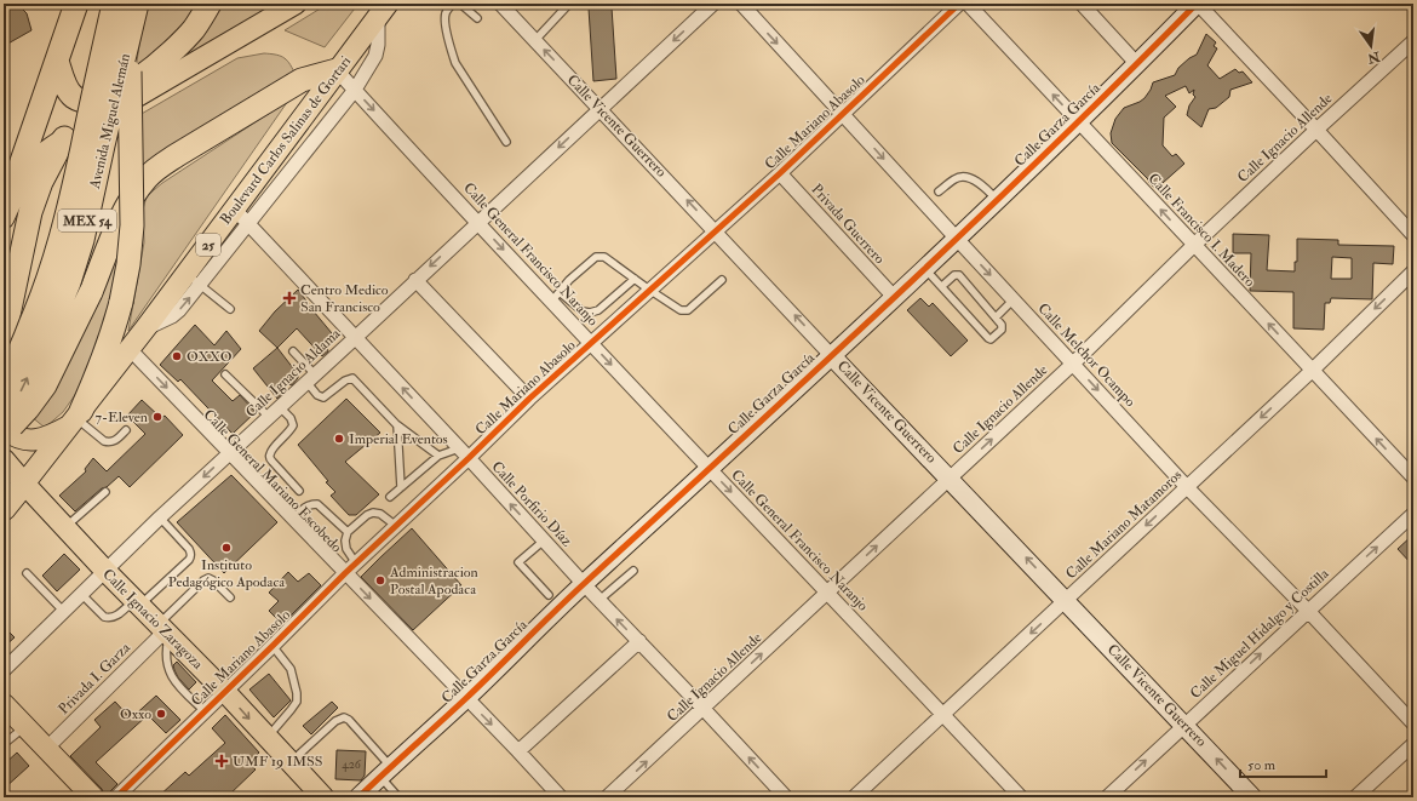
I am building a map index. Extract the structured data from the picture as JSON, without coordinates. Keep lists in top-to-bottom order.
{
  "streets": {
    "highway": ["Avenida Miguel Alemán", "MEX 54"],
    "main road": ["Boulevard Carlos Salinas de Gortari", "25", "Calle Ignacio Zaragoza"],
    "street": [
      "Calle Mariano Abasolo",
      "Calle Garza García",
      "Calle Vicente Guerrero",
      "Calle Ignacio Allende",
      "Privada Guerrero",
      "Calle Francisco I. Madero",
      "Calle General Francisco Naranjo",
      "Calle Melchor Ocampo",
      "Calle Ignacio Aldama",
      "Calle General Mariano Escobedo",
      "Calle Porfirio Díaz",
      "Calle Mariano Matamoros",
      "Calle Miguel Hidalgo y Costilla",
      "Privada I. Garza"
    ]
  },
  "crossings": [
    ["Calle Mariano Abasolo", "Calle Vicente Guerrero"],
    ["Calle Mariano Abasolo", "Privada Guerrero"],
    ["Calle Mariano Abasolo", "Calle General Francisco Naranjo"],
    ["Calle Mariano Abasolo", "Calle Melchor Ocampo"],
    ["Calle Mariano Abasolo", "Calle General Mariano Escobedo"],
    ["Calle Mariano Abasolo", "Calle Porfirio Díaz"],
    ["Calle Mariano Abasolo", "Calle Ignacio Zaragoza"],
    ["Calle Garza García", "Calle Vicente Guerrero"],
    ["Calle Garza García", "Privada Guerrero"],
    ["Calle Garza García", "Calle Francisco I. Madero"],
    ["Calle Garza García", "Calle General Francisco Naranjo"],
    ["Calle Garza García", "Calle Melchor Ocampo"],
    ["Calle Garza García", "Calle General Mariano Escobedo"],
    ["Calle Garza García", "Calle Porfirio Díaz"],
    ["Calle Vicente Guerrero", "Calle Ignacio Allende"],
    ["Calle Vicente Guerrero", "Calle Ignacio Aldama"],
    ["Calle Vicente Guerrero", "Calle Mariano Matamoros"],
    ["Calle Vicente Guerrero", "Calle Miguel Hidalgo y Costilla"],
    ["Calle Ignacio Allende", "Calle Francisco I. Madero"],
    ["Calle Ignacio Allende", "Calle General Francisco Naranjo"],
    ["Calle Ignacio Allende", "Calle Melchor Ocampo"],
    ["Calle Ignacio Allende", "Calle Porfirio Díaz"],
    ["Boulevard Carlos Salinas de Gortari", "Calle General Francisco Naranjo"],
    ["Boulevard Carlos Salinas de Gortari", "Calle General Mariano Escobedo"],
    ["Boulevard Carlos Salinas de Gortari", "Calle Porfirio Díaz"],
    ["Boulevard Carlos Salinas de Gortari", "Calle Ignacio Zaragoza"],
    ["Calle Francisco I. Madero", "Calle Mariano Matamoros"],
    ["Calle General Francisco Naranjo", "Calle Ignacio Aldama"],
    ["Calle General Francisco Naranjo", "Calle Mariano Matamoros"],
    ["Calle Melchor Ocampo", "Calle Mariano Matamoros"],
    ["Calle Melchor Ocampo", "Calle Miguel Hidalgo y Costilla"],
    ["Calle Ignacio Aldama", "Calle General Mariano Escobedo"],
    ["Calle Ignacio Aldama", "Calle Porfirio Díaz"],
    ["Calle Ignacio Aldama", "Calle Ignacio Zaragoza"],
    ["Calle Ignacio Zaragoza", "Privada I. Garza"]
  ],
  "one_way": [
    "Calle Vicente Guerrero",
    "Calle Ignacio Allende",
    "Calle Francisco I. Madero",
    "Calle General Francisco Naranjo",
    "Calle Melchor Ocampo",
    "Calle Ignacio Aldama",
    "Calle General Mariano Escobedo",
    "Calle Mariano Matamoros",
    "Calle Miguel Hidalgo y Costilla"
  ],
  "places": {
    "health": ["Centro Medico San Francisco", "UMF 19 IMSS"],
    "other": [
      "OXXO",
      "7-Eleven",
      "Imperial Eventos",
      "Instituto Pedagógico Apodaca",
      "Administracion Postal Apodaca",
      "Oxxo"
    ]
  },
  "house_numbers": ["426"],
  "scale_bar": "50 m",
  "north": "bottom"
}
